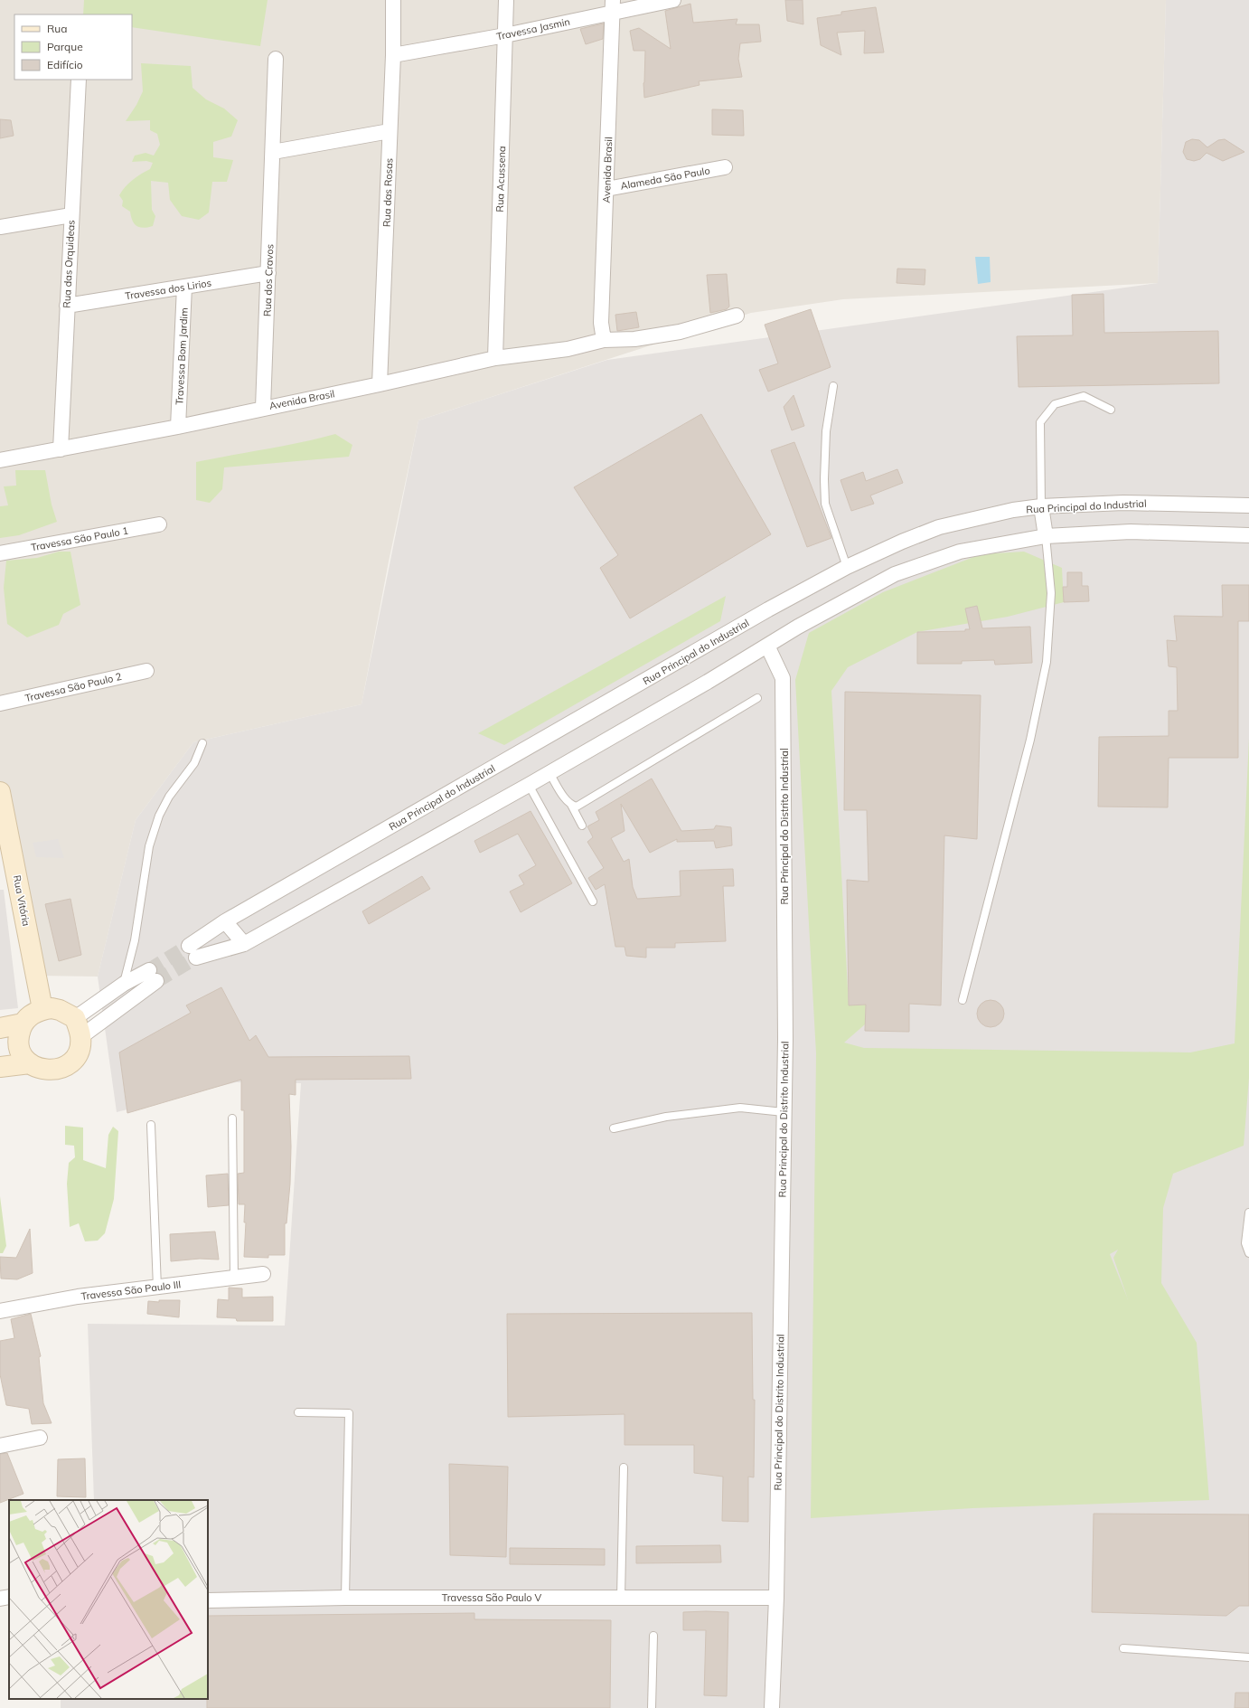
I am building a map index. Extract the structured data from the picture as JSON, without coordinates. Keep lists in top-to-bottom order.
{
  "streets": {
    "main road": ["Rua Vitória"],
    "street": [
      "Travessa Jasmin",
      "Avenida Brasil",
      "Alameda São Paulo",
      "Rua Acussena",
      "Rua das Rosas",
      "Rua das Orquideas",
      "Rua dos Cravos",
      "Travessa dos Lirios",
      "Travessa Bom Jardim",
      "Rua Principal do Industrial",
      "Travessa São Paulo 1",
      "Travessa São Paulo 2",
      "Rua Principal do Distrito Industrial",
      "Travessa São Paulo III",
      "Travessa São Paulo V"
    ]
  },
  "crossings": [
    ["Travessa Jasmin", "Avenida Brasil"],
    ["Travessa Jasmin", "Rua Acussena"],
    ["Travessa Jasmin", "Rua das Rosas"],
    ["Avenida Brasil", "Alameda São Paulo"],
    ["Avenida Brasil", "Rua Acussena"],
    ["Avenida Brasil", "Rua das Rosas"],
    ["Avenida Brasil", "Rua das Orquideas"],
    ["Avenida Brasil", "Rua dos Cravos"],
    ["Avenida Brasil", "Travessa Bom Jardim"],
    ["Rua das Orquideas", "Travessa dos Lirios"],
    ["Rua dos Cravos", "Travessa dos Lirios"],
    ["Travessa dos Lirios", "Travessa Bom Jardim"],
    ["Rua Principal do Industrial", "Rua Principal do Distrito Industrial"],
    ["Rua Principal do Distrito Industrial", "Travessa São Paulo V"]
  ],
  "legend": ["Rua", "Parque", "Edifício"]
}
